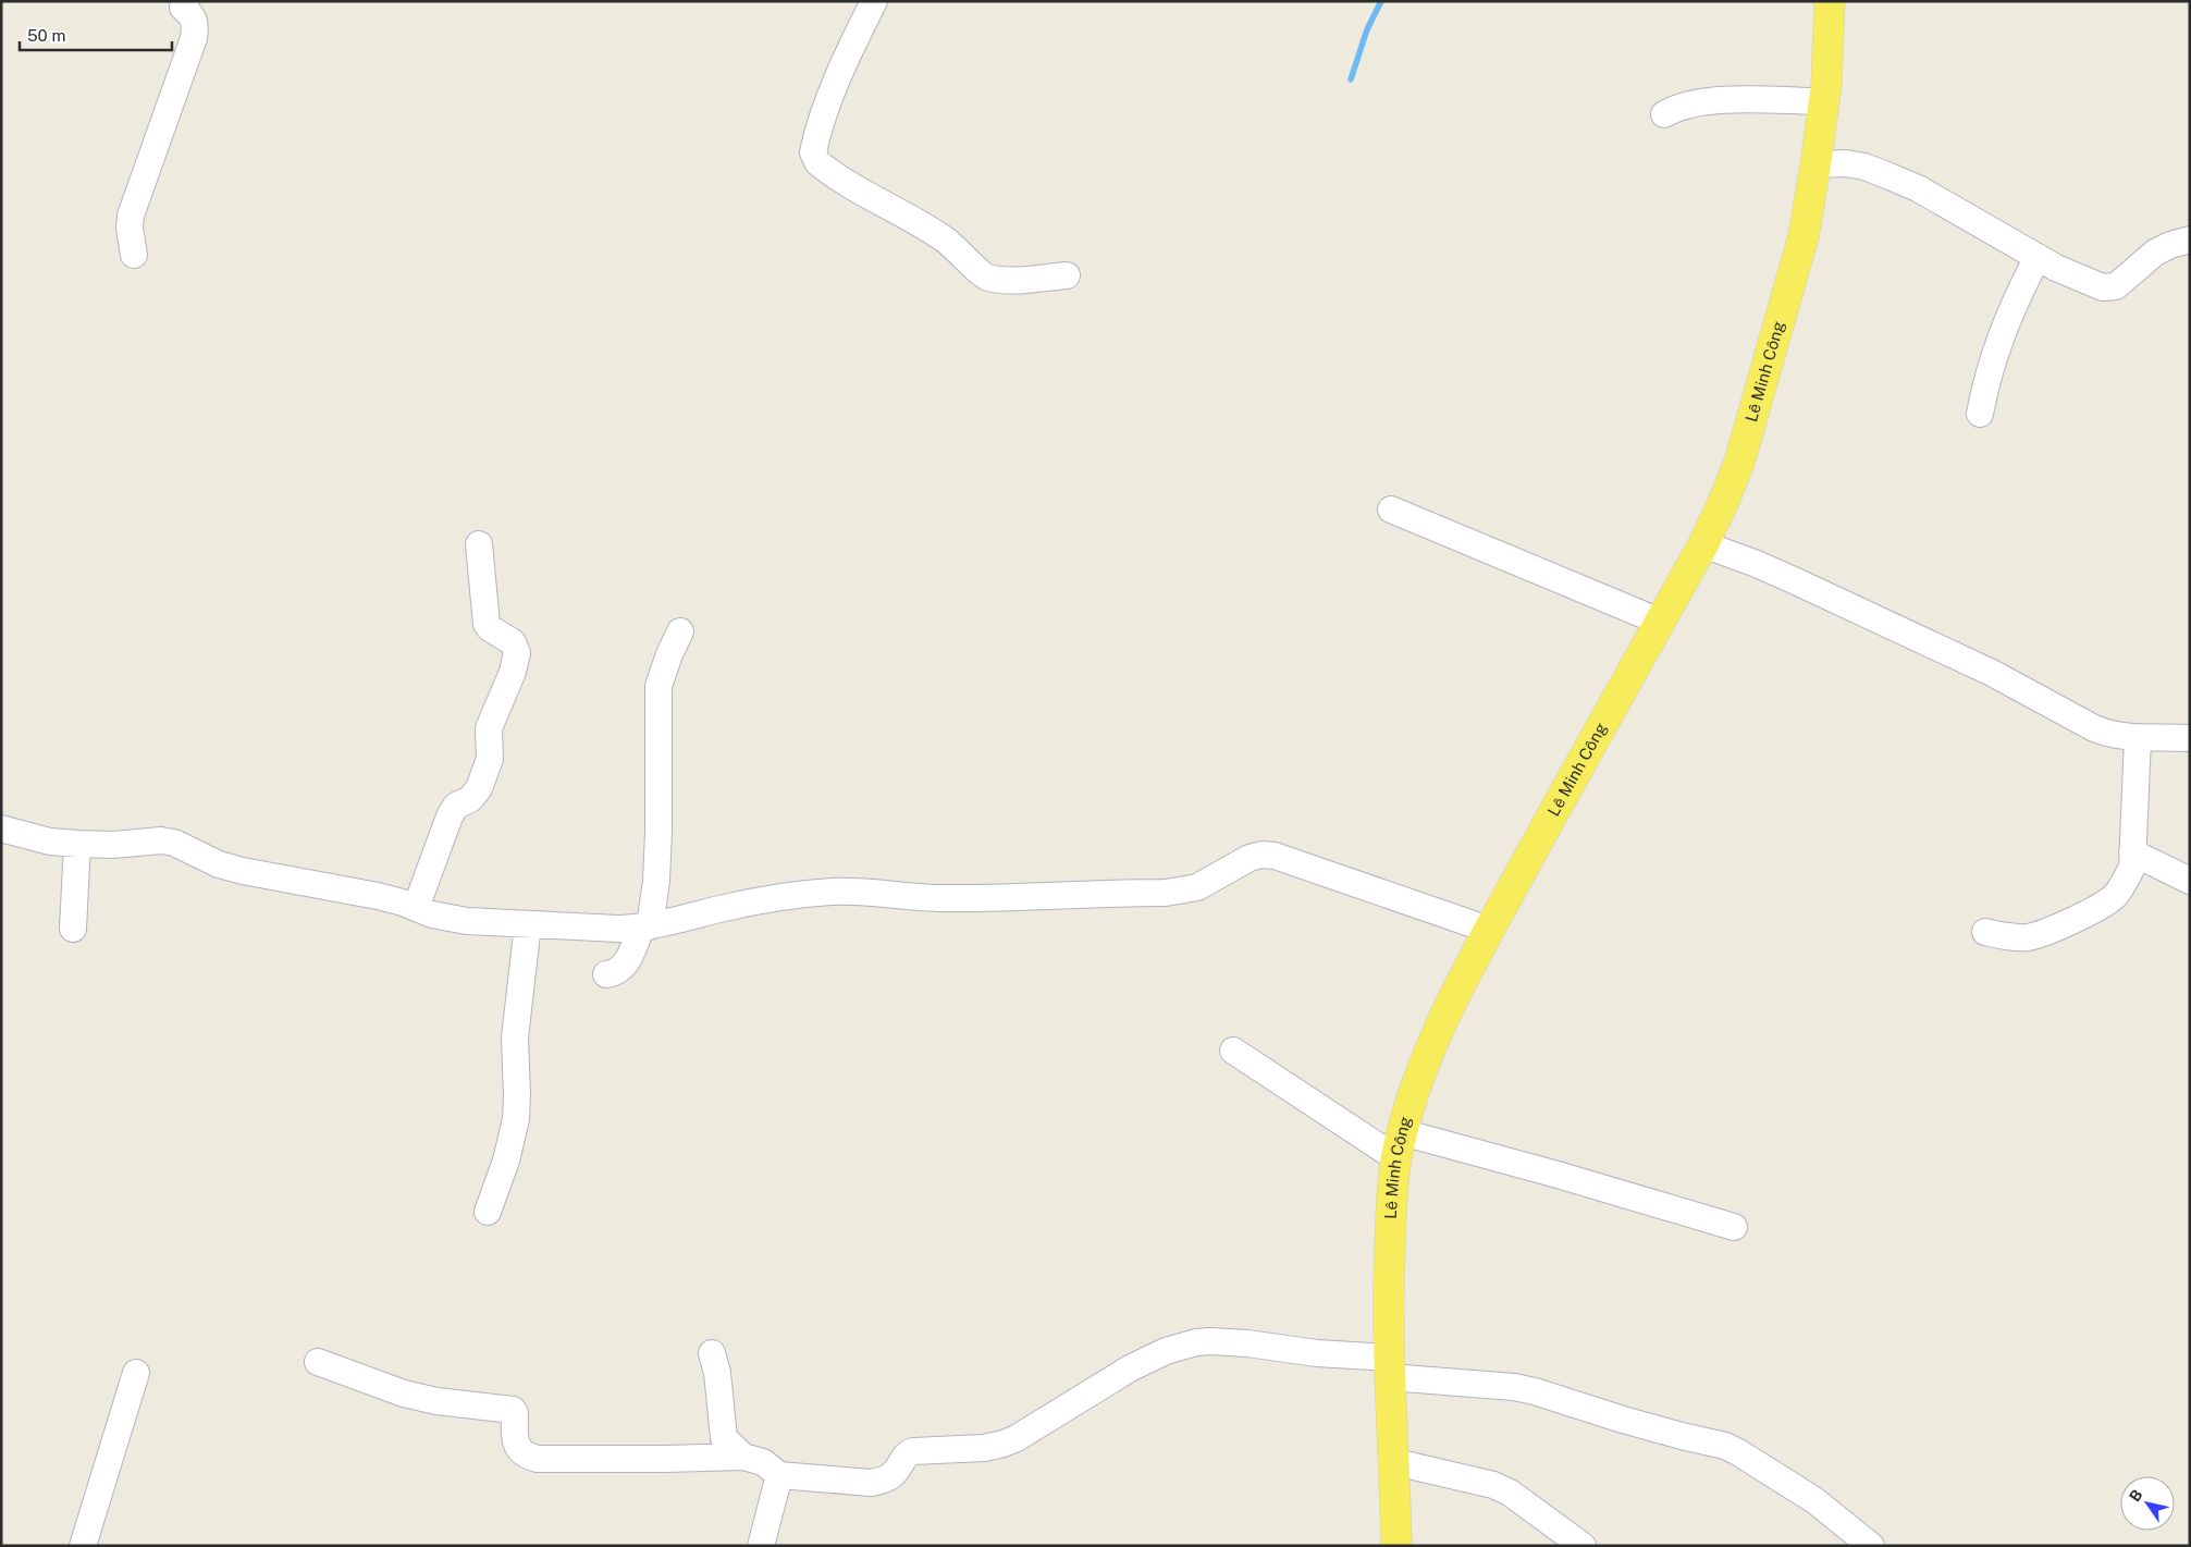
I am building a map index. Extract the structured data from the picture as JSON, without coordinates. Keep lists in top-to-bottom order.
{
  "streets": {
    "main road": ["Lê Minh Công"]
  },
  "scale_bar": "50 m",
  "north": "top left"
}
